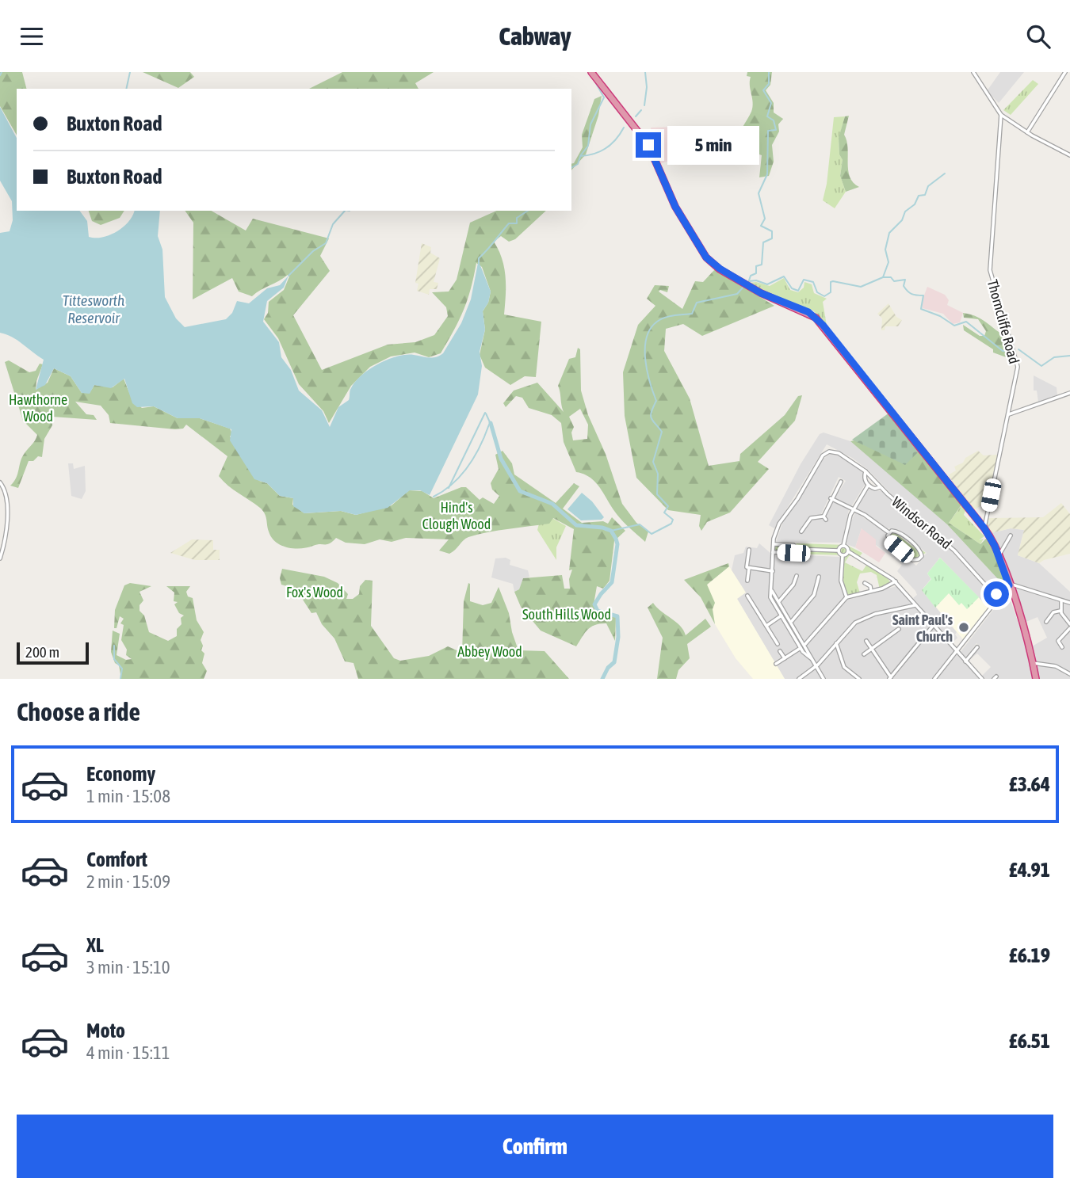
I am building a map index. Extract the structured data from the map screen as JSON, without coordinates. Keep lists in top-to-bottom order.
{
  "streets": {
    "street": ["Thorncliffe Road", "Windsor Road"]
  },
  "water": ["Tittesworth Reservoir"],
  "parks": [
    "Hawthorne Wood",
    "Hind's Clough Wood",
    "Fox's Wood",
    "South Hills Wood",
    "Abbey Wood"
  ],
  "places": ["Saint Paul's Church"],
  "scale_bar": "200 m",
  "page": {
    "header": "Cabway",
    "banner": ["Buxton Road", "Buxton Road"],
    "bubble": "5 min",
    "scale": "200 m",
    "heading": "Choose a ride",
    "list": [
      {
        "name": "Economy",
        "note": "1 min · 15:08",
        "value": "£3.64"
      },
      {
        "name": "Comfort",
        "note": "2 min · 15:09",
        "value": "£4.91"
      },
      {
        "name": "XL",
        "note": "3 min · 15:10",
        "value": "£6.19"
      },
      {
        "name": "Moto",
        "note": "4 min · 15:11",
        "value": "£6.51"
      }
    ],
    "buttons": "Confirm"
  }
}
